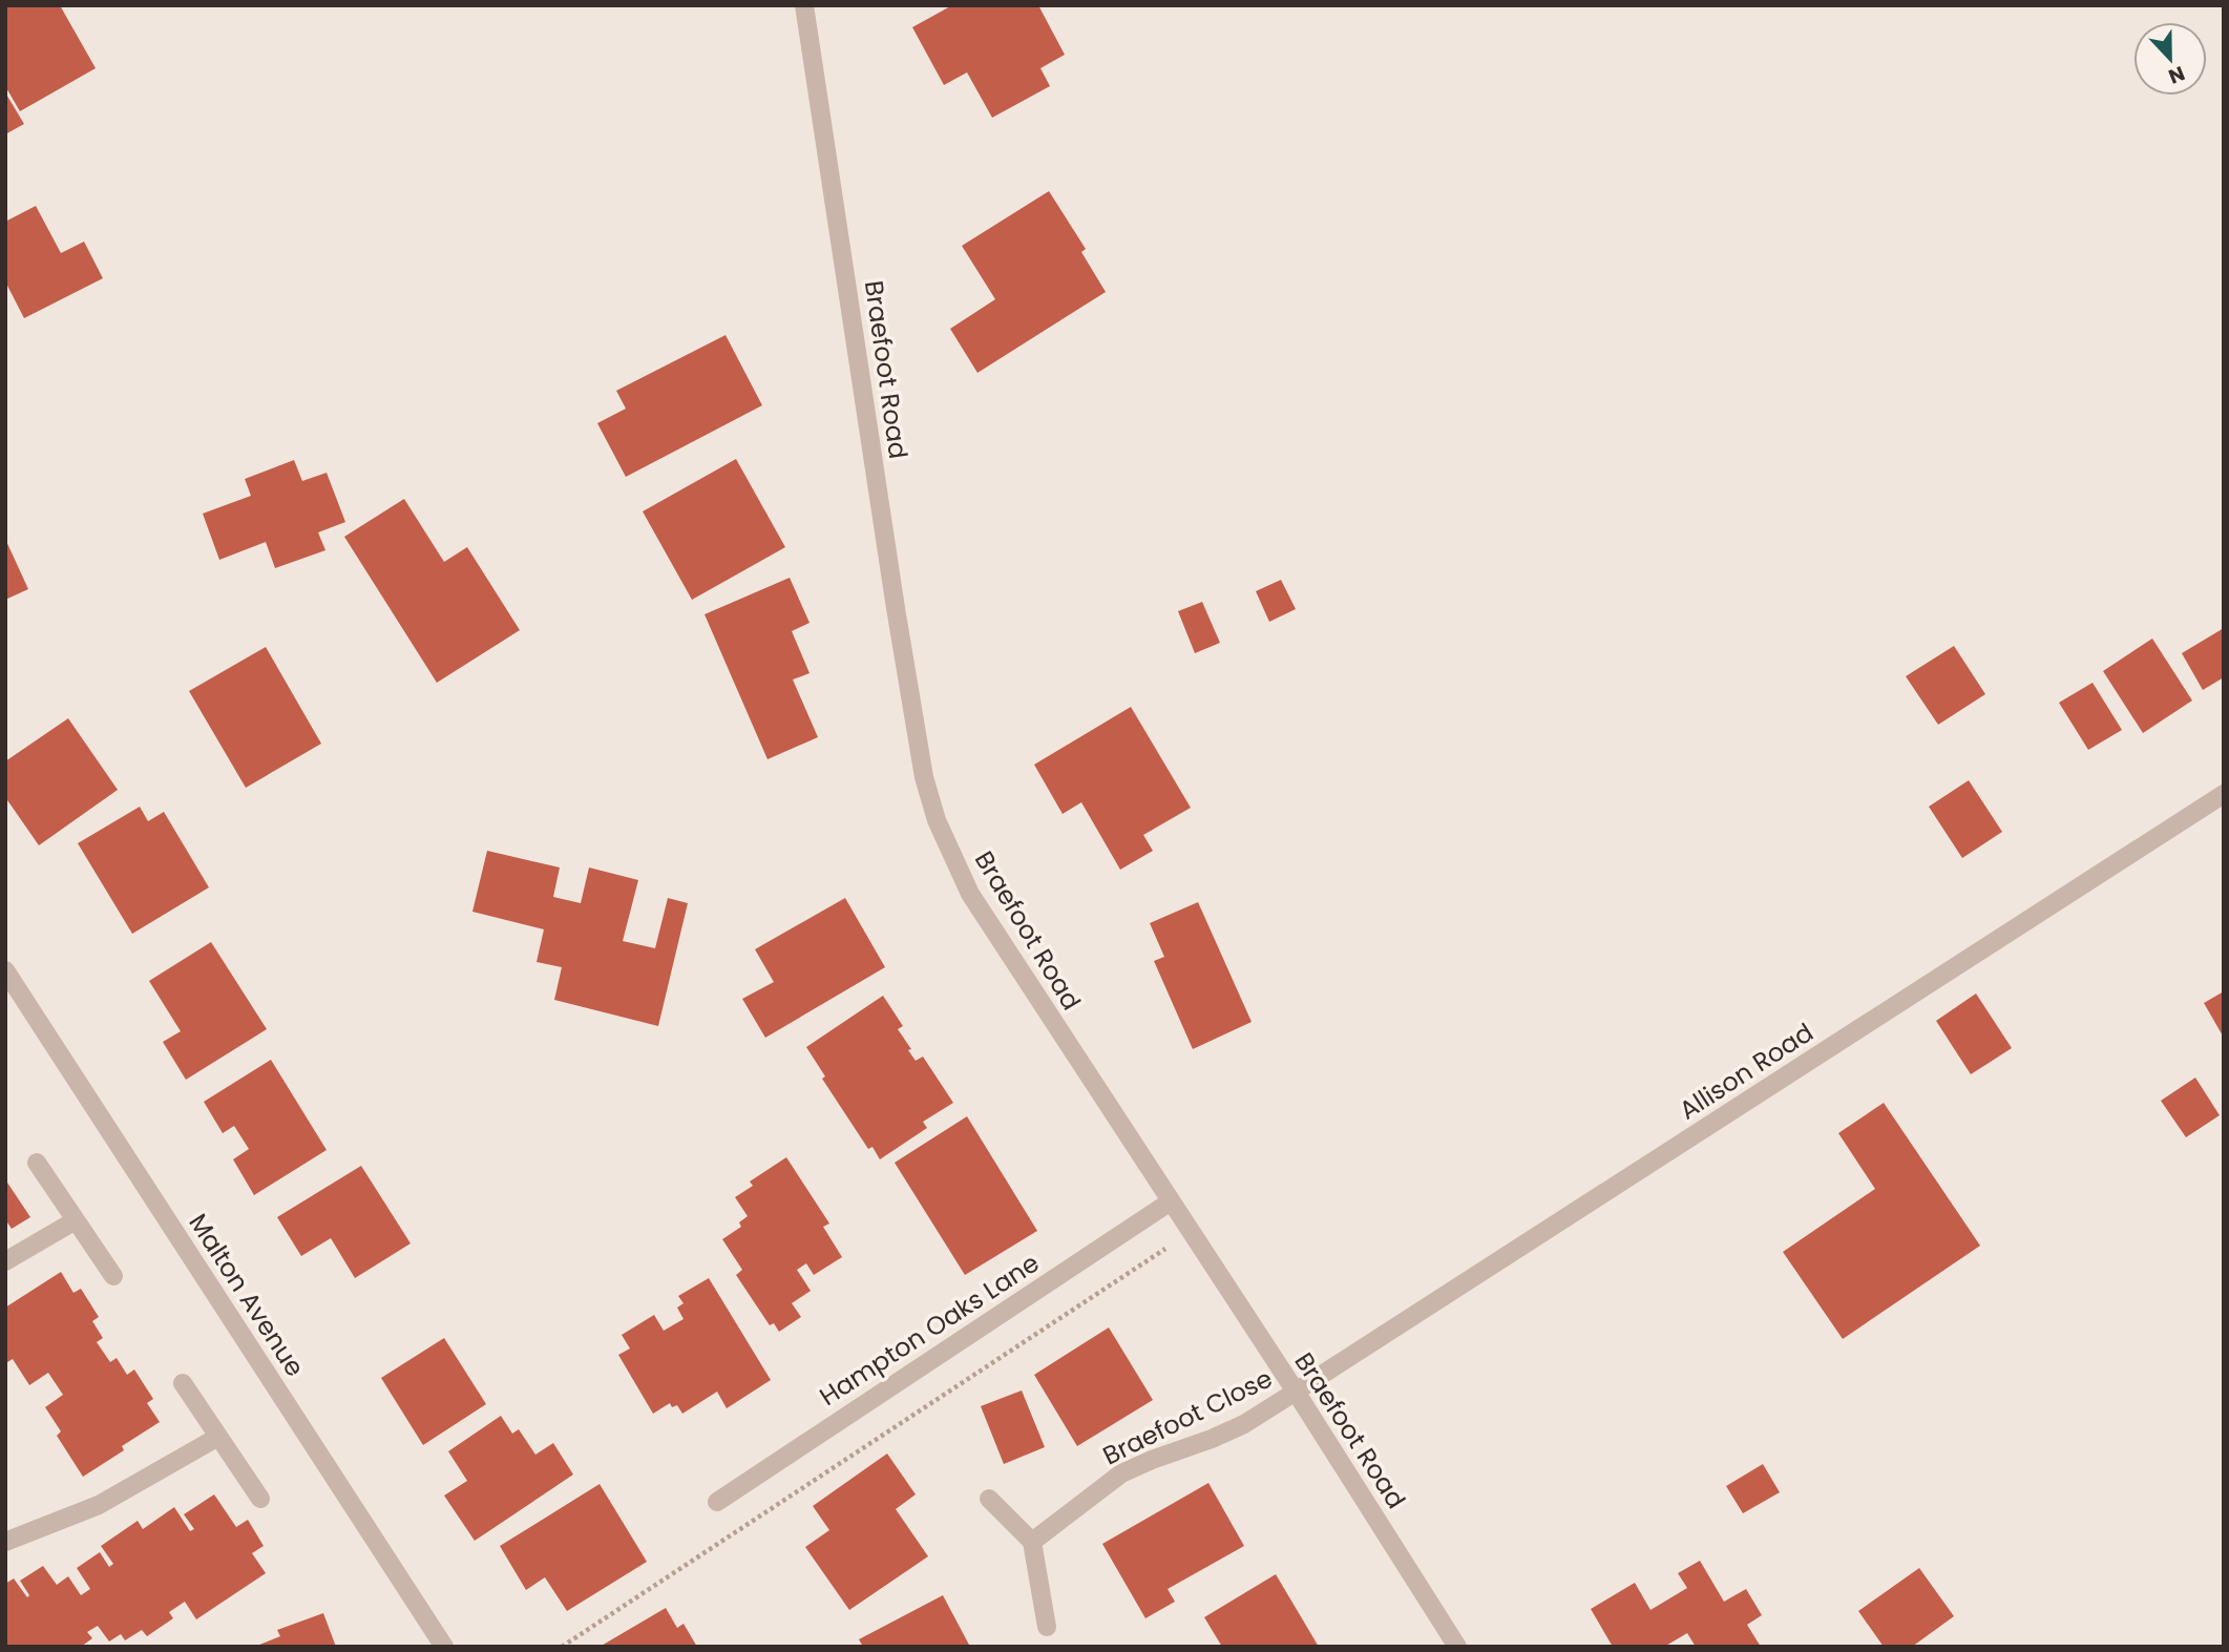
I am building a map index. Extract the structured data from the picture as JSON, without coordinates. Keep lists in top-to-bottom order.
{
  "streets": {
    "street": [
      "Braefoot Road",
      "Allison Road",
      "Malton Avenue",
      "Hampton Oaks Lane",
      "Braefoot Close"
    ]
  },
  "crossings": [
    ["Braefoot Road", "Allison Road"],
    ["Braefoot Road", "Hampton Oaks Lane"],
    ["Braefoot Road", "Braefoot Close"],
    ["Allison Road", "Braefoot Close"]
  ],
  "north": "bottom"
}
